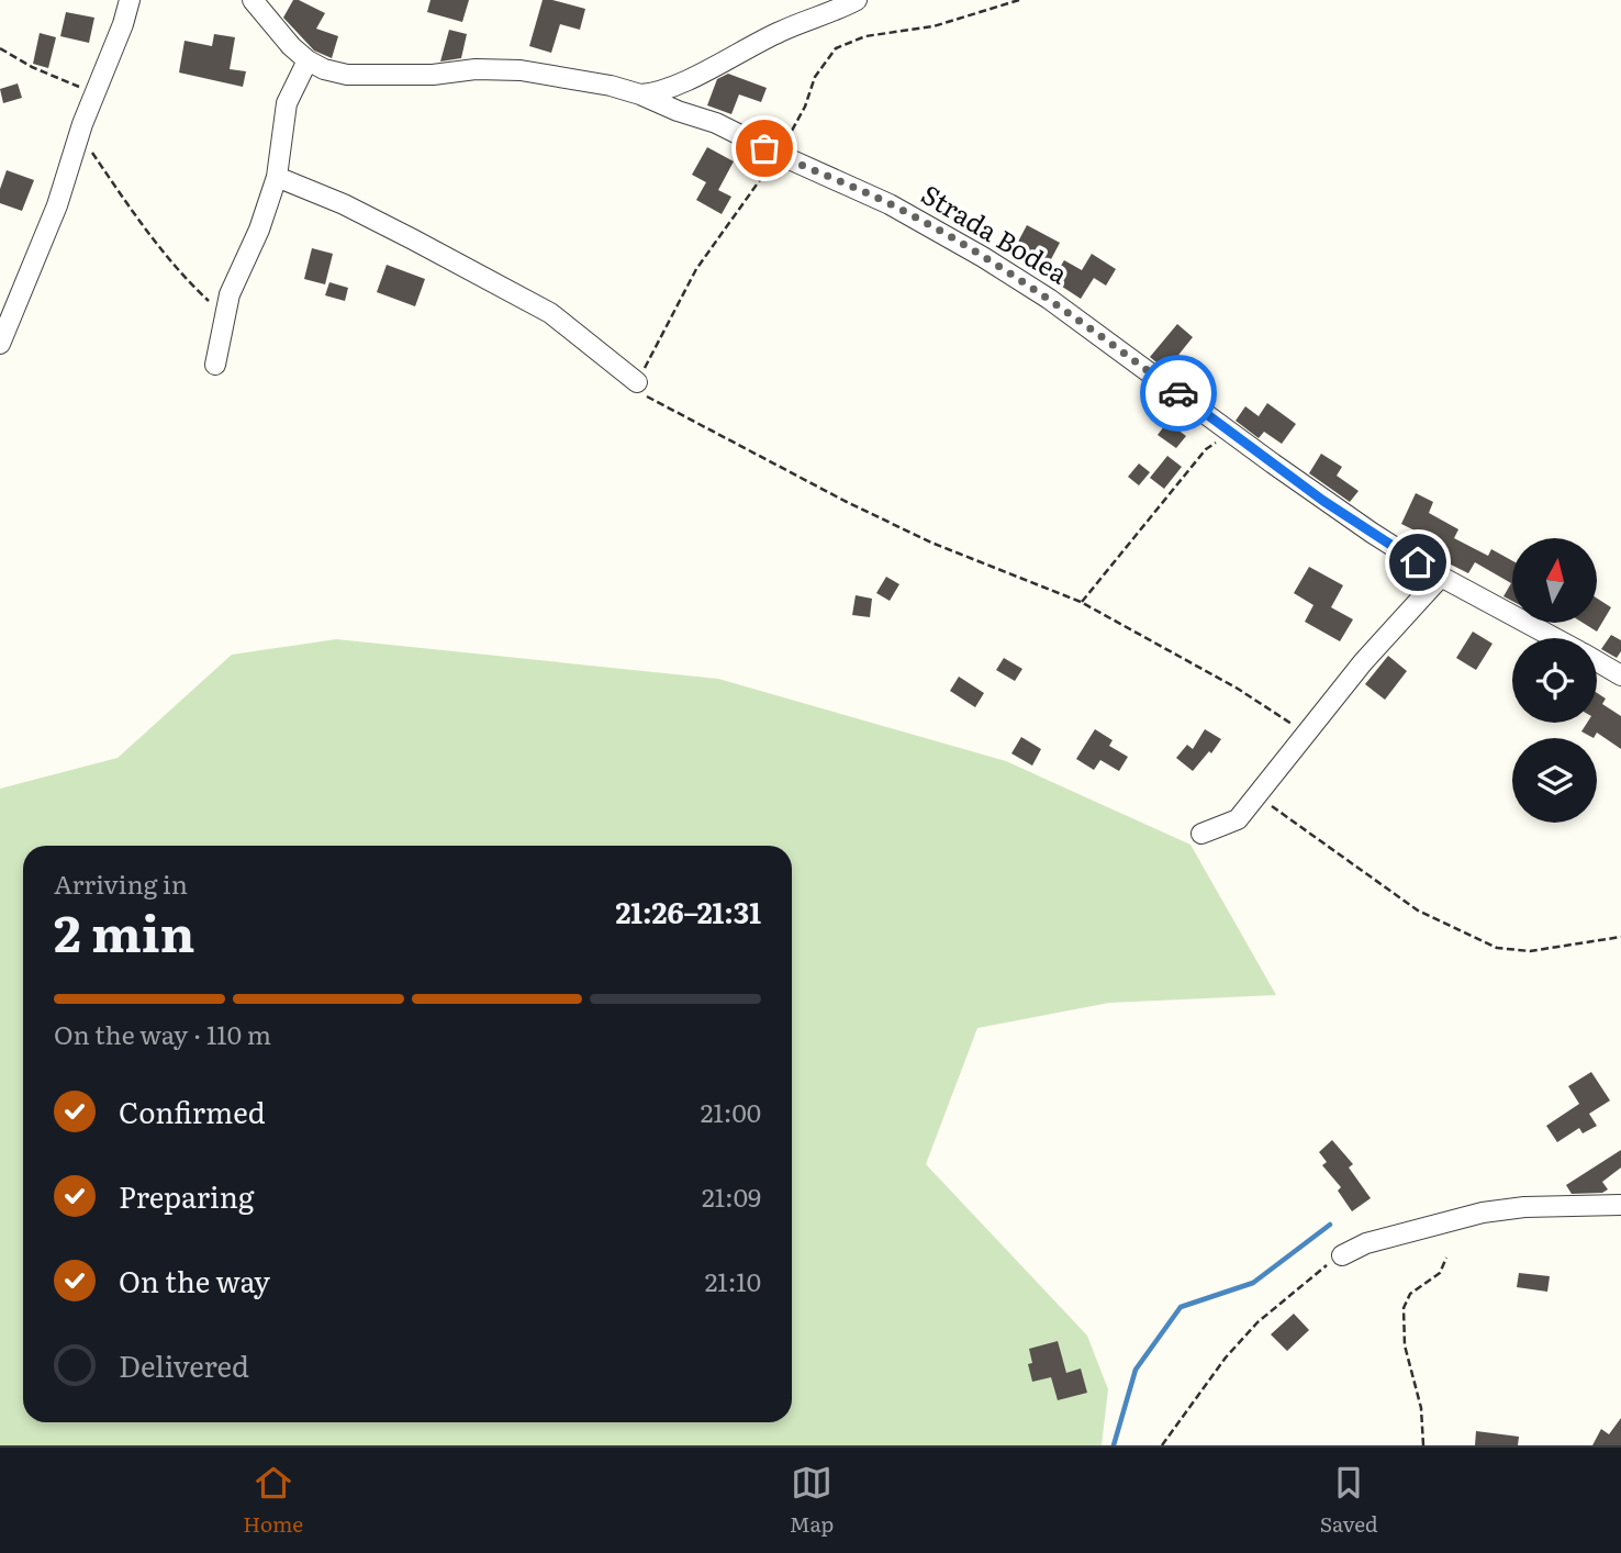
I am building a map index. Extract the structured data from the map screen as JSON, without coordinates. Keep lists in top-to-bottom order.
{
  "streets": {
    "street": ["Strada Bodea"]
  },
  "north": "top",
  "page": {
    "heading": ["2 min", "Arriving in", "21:26–21:31"],
    "bar": "On the way · 110 m",
    "list": [
      ["Confirmed", "21:00"],
      ["Preparing", "21:09"],
      ["On the way", "21:10"],
      "Delivered"
    ],
    "tabs": ["Home", "Map", "Saved"]
  }
}
